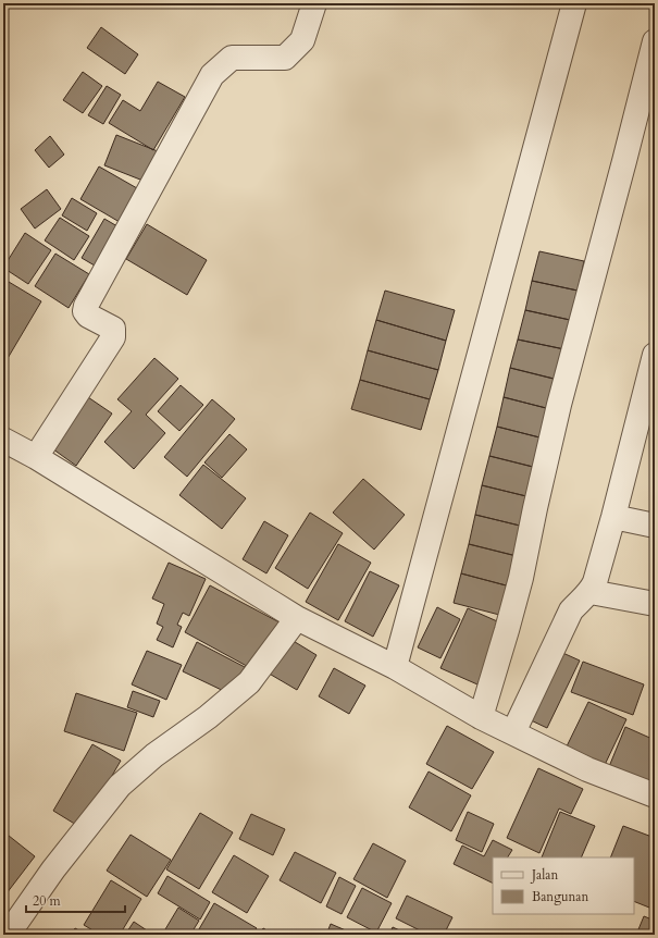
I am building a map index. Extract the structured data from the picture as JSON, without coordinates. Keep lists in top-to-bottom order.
{
  "legend": ["Jalan", "Bangunan"],
  "scale_bar": "20 m"
}
